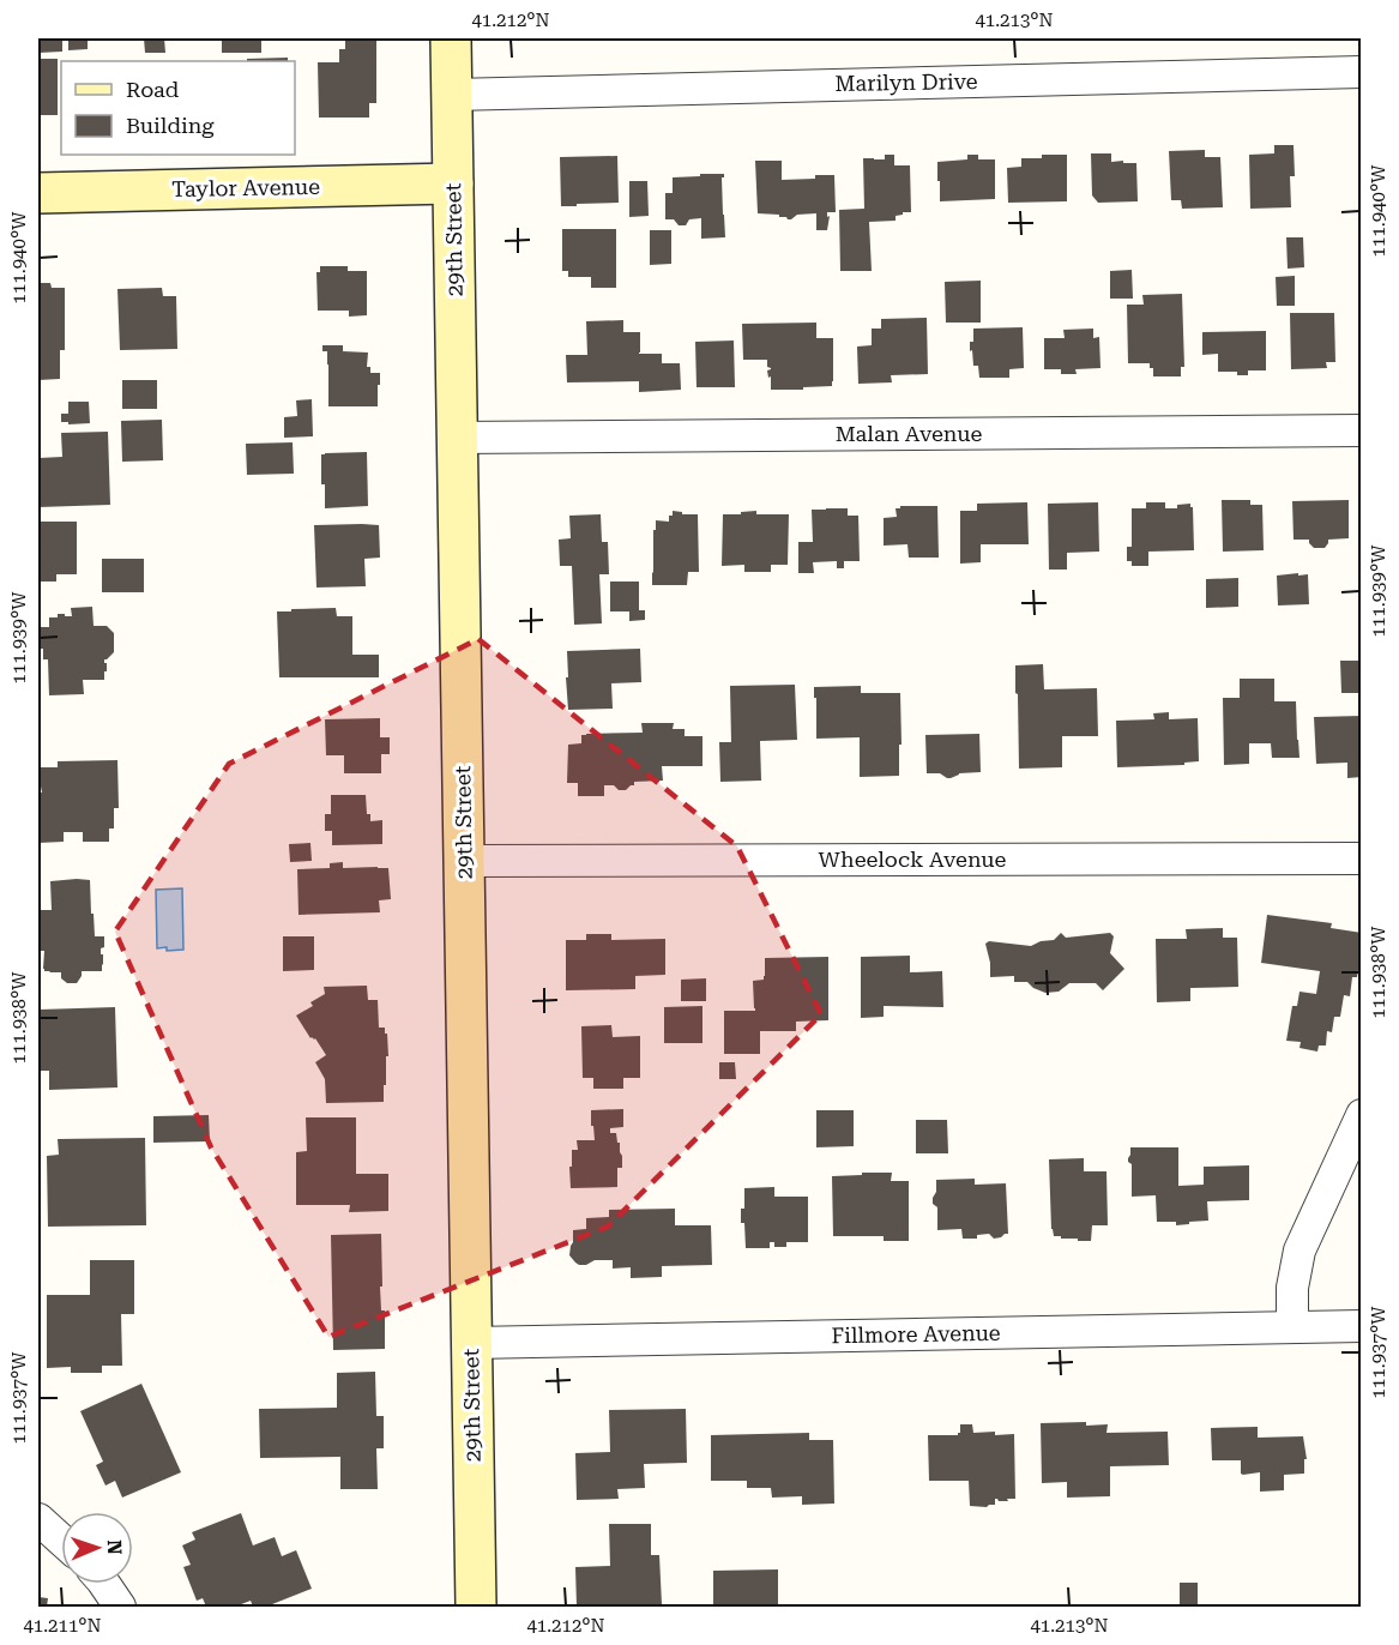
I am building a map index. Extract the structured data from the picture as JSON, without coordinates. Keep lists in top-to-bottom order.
{
  "streets": {
    "street": [
      "Marilyn Drive",
      "Taylor Avenue",
      "29th Street",
      "Malan Avenue",
      "Wheelock Avenue",
      "Fillmore Avenue"
    ]
  },
  "crossings": [
    ["Marilyn Drive", "29th Street"],
    ["Taylor Avenue", "29th Street"],
    ["29th Street", "Malan Avenue"],
    ["29th Street", "Wheelock Avenue"],
    ["29th Street", "Fillmore Avenue"]
  ],
  "legend": ["Road", "Building"],
  "north": "right",
  "coordinates": [
    "41.212°N",
    "41.213°N",
    "111.940°W",
    "111.939°W",
    "111.938°W",
    "111.937°W",
    "41.211°N"
  ]
}
